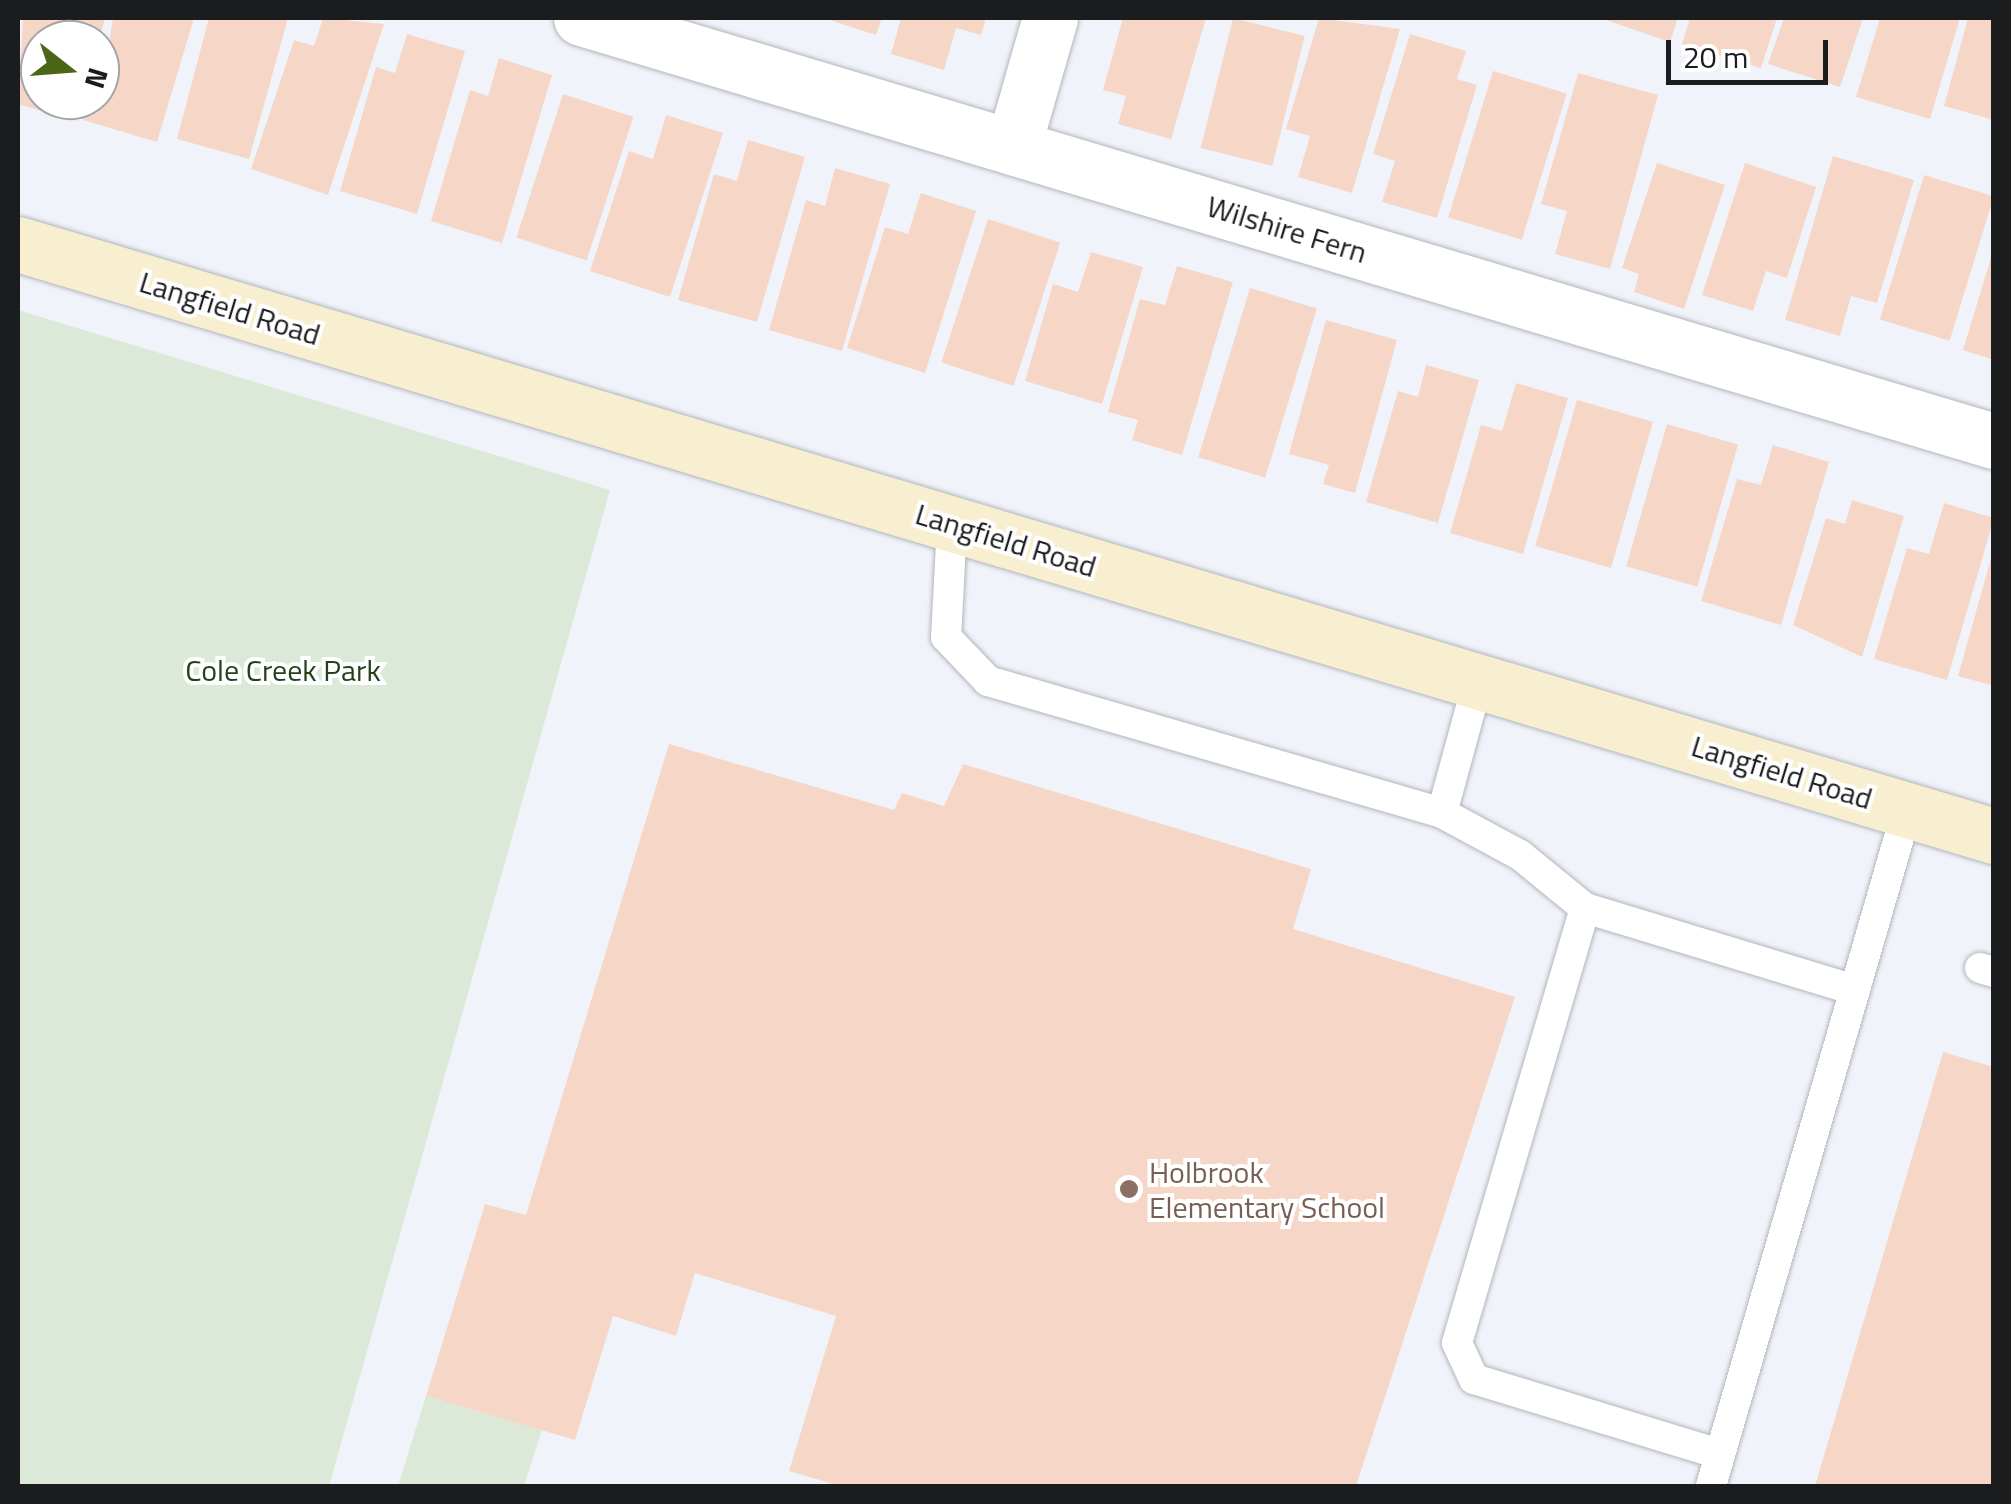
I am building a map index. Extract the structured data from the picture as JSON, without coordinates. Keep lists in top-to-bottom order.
{
  "streets": {
    "street": ["Wilshire Fern", "Langfield Road"]
  },
  "parks": ["Cole Creek Park"],
  "places": ["Holbrook Elementary School"],
  "scale_bar": "20 m",
  "north": "right"
}
